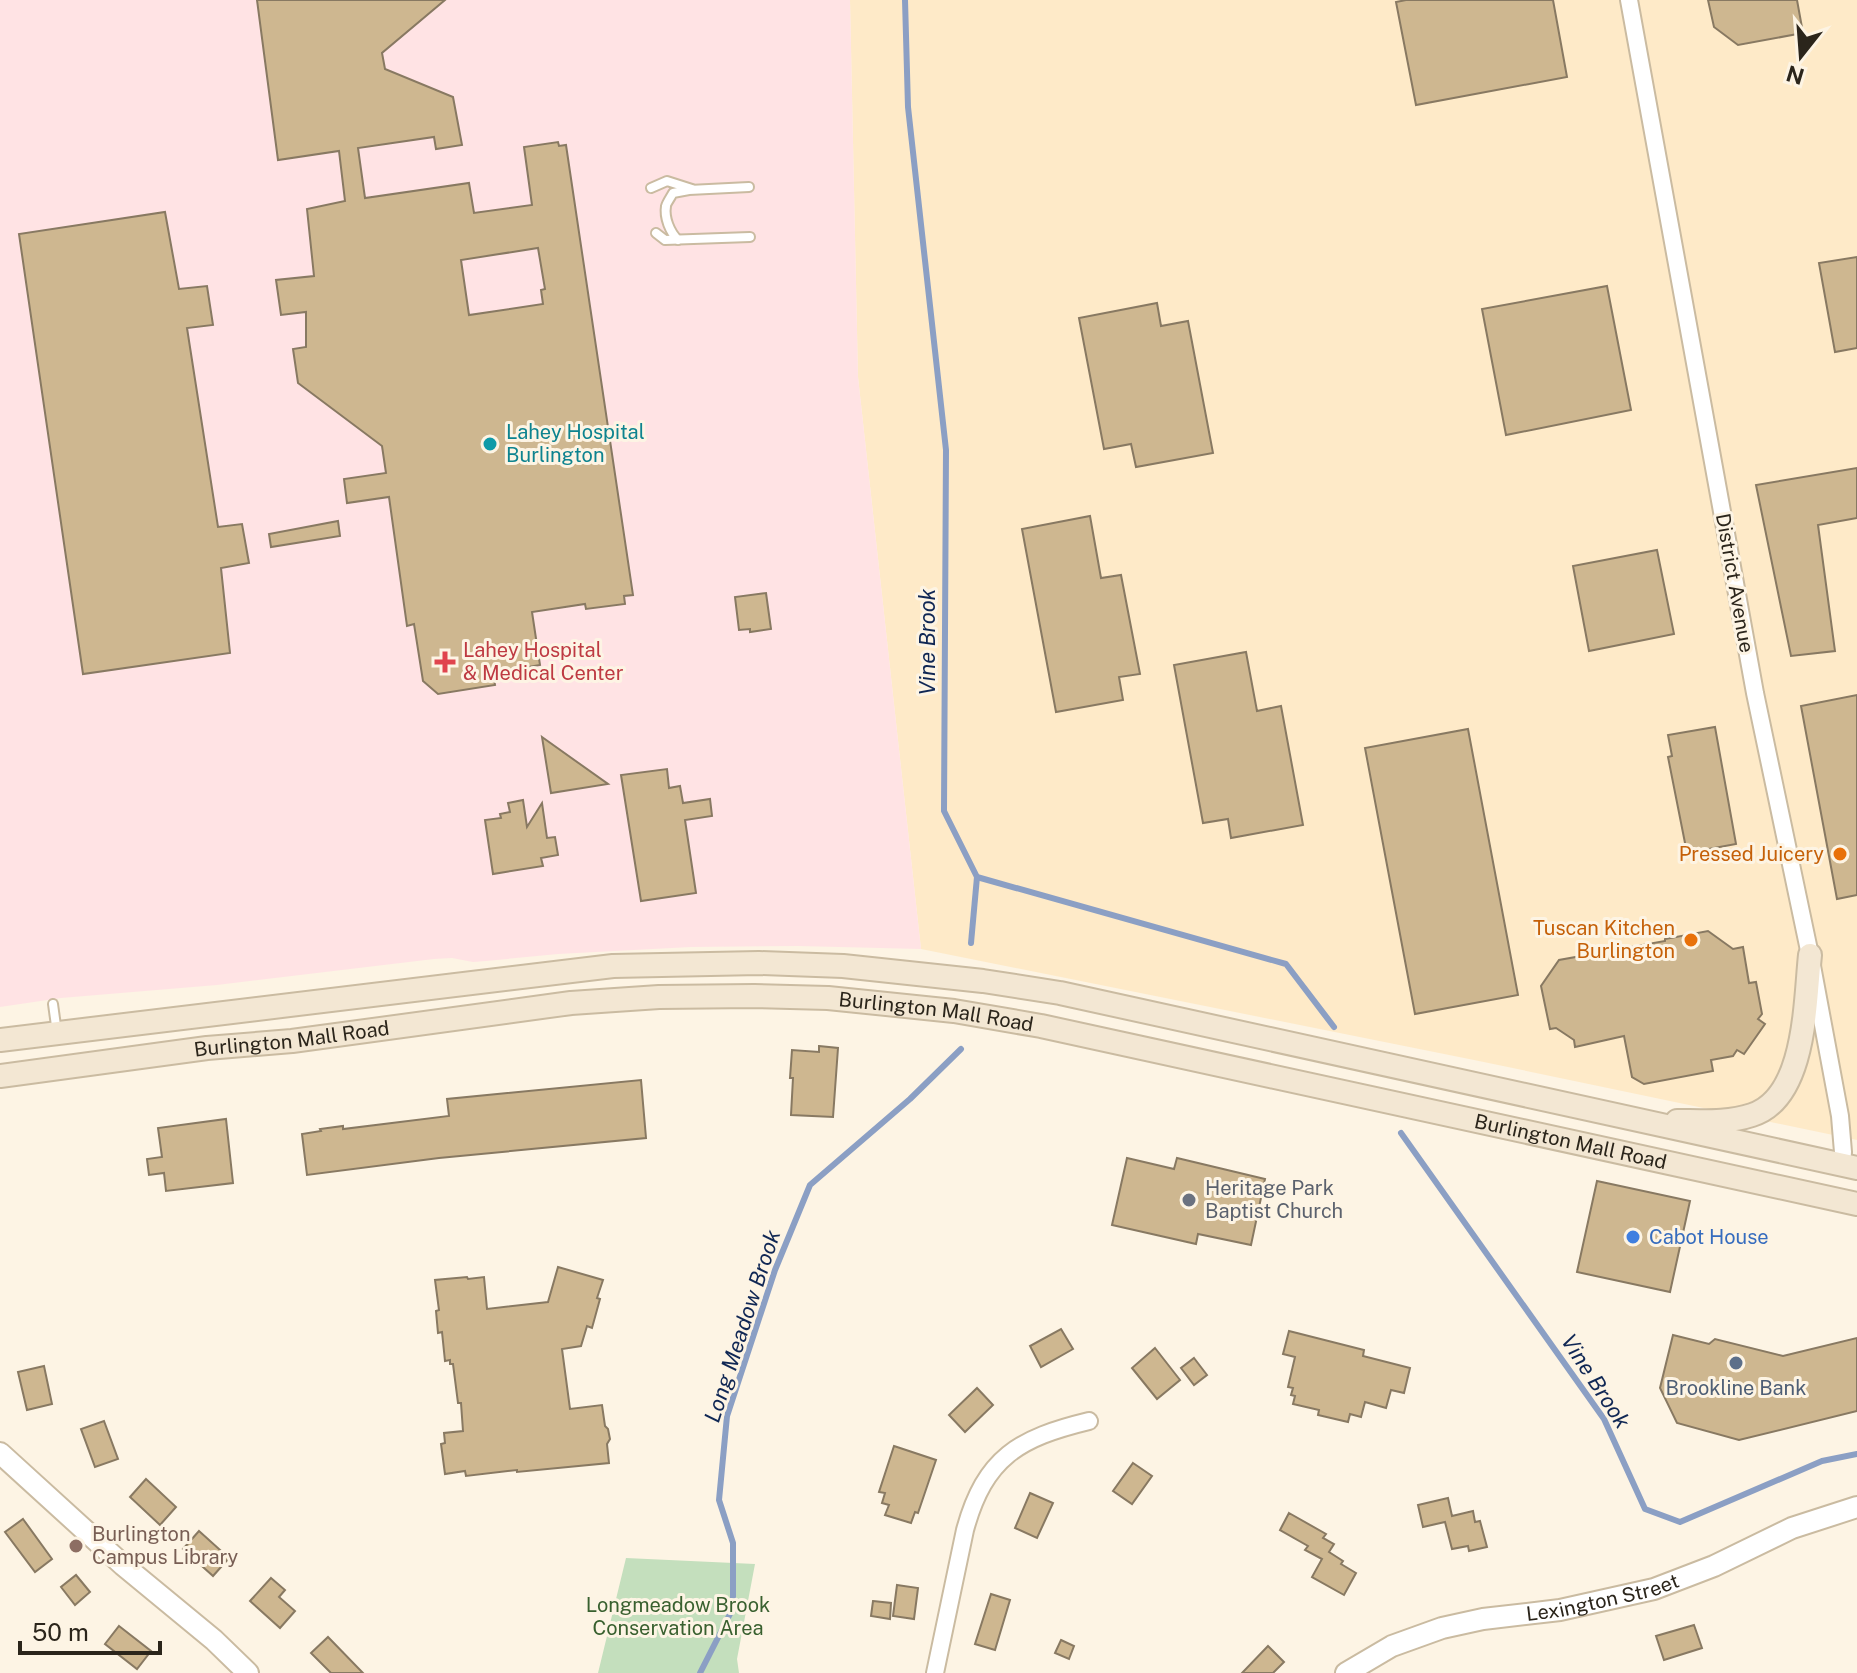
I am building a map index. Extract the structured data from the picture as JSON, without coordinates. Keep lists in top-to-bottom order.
{
  "streets": {
    "main road": ["Burlington Mall Road"],
    "street": ["District Avenue", "Lexington Street"]
  },
  "crossings": [
    ["District Avenue", "Burlington Mall Road"]
  ],
  "water": ["Vine Brook", "Long Meadow Brook"],
  "parks": ["Longmeadow Brook Conservation Area"],
  "places": {
    "other": [
      "Lahey Hospital Burlington",
      "Pressed Juicery",
      "Tuscan Kitchen Burlington",
      "Heritage Park Baptist Church",
      "Cabot House",
      "Brookline Bank",
      "Burlington Campus Library"
    ],
    "health": ["Lahey Hospital & Medical Center"]
  },
  "scale_bar": "50 m",
  "north": "bottom"
}
